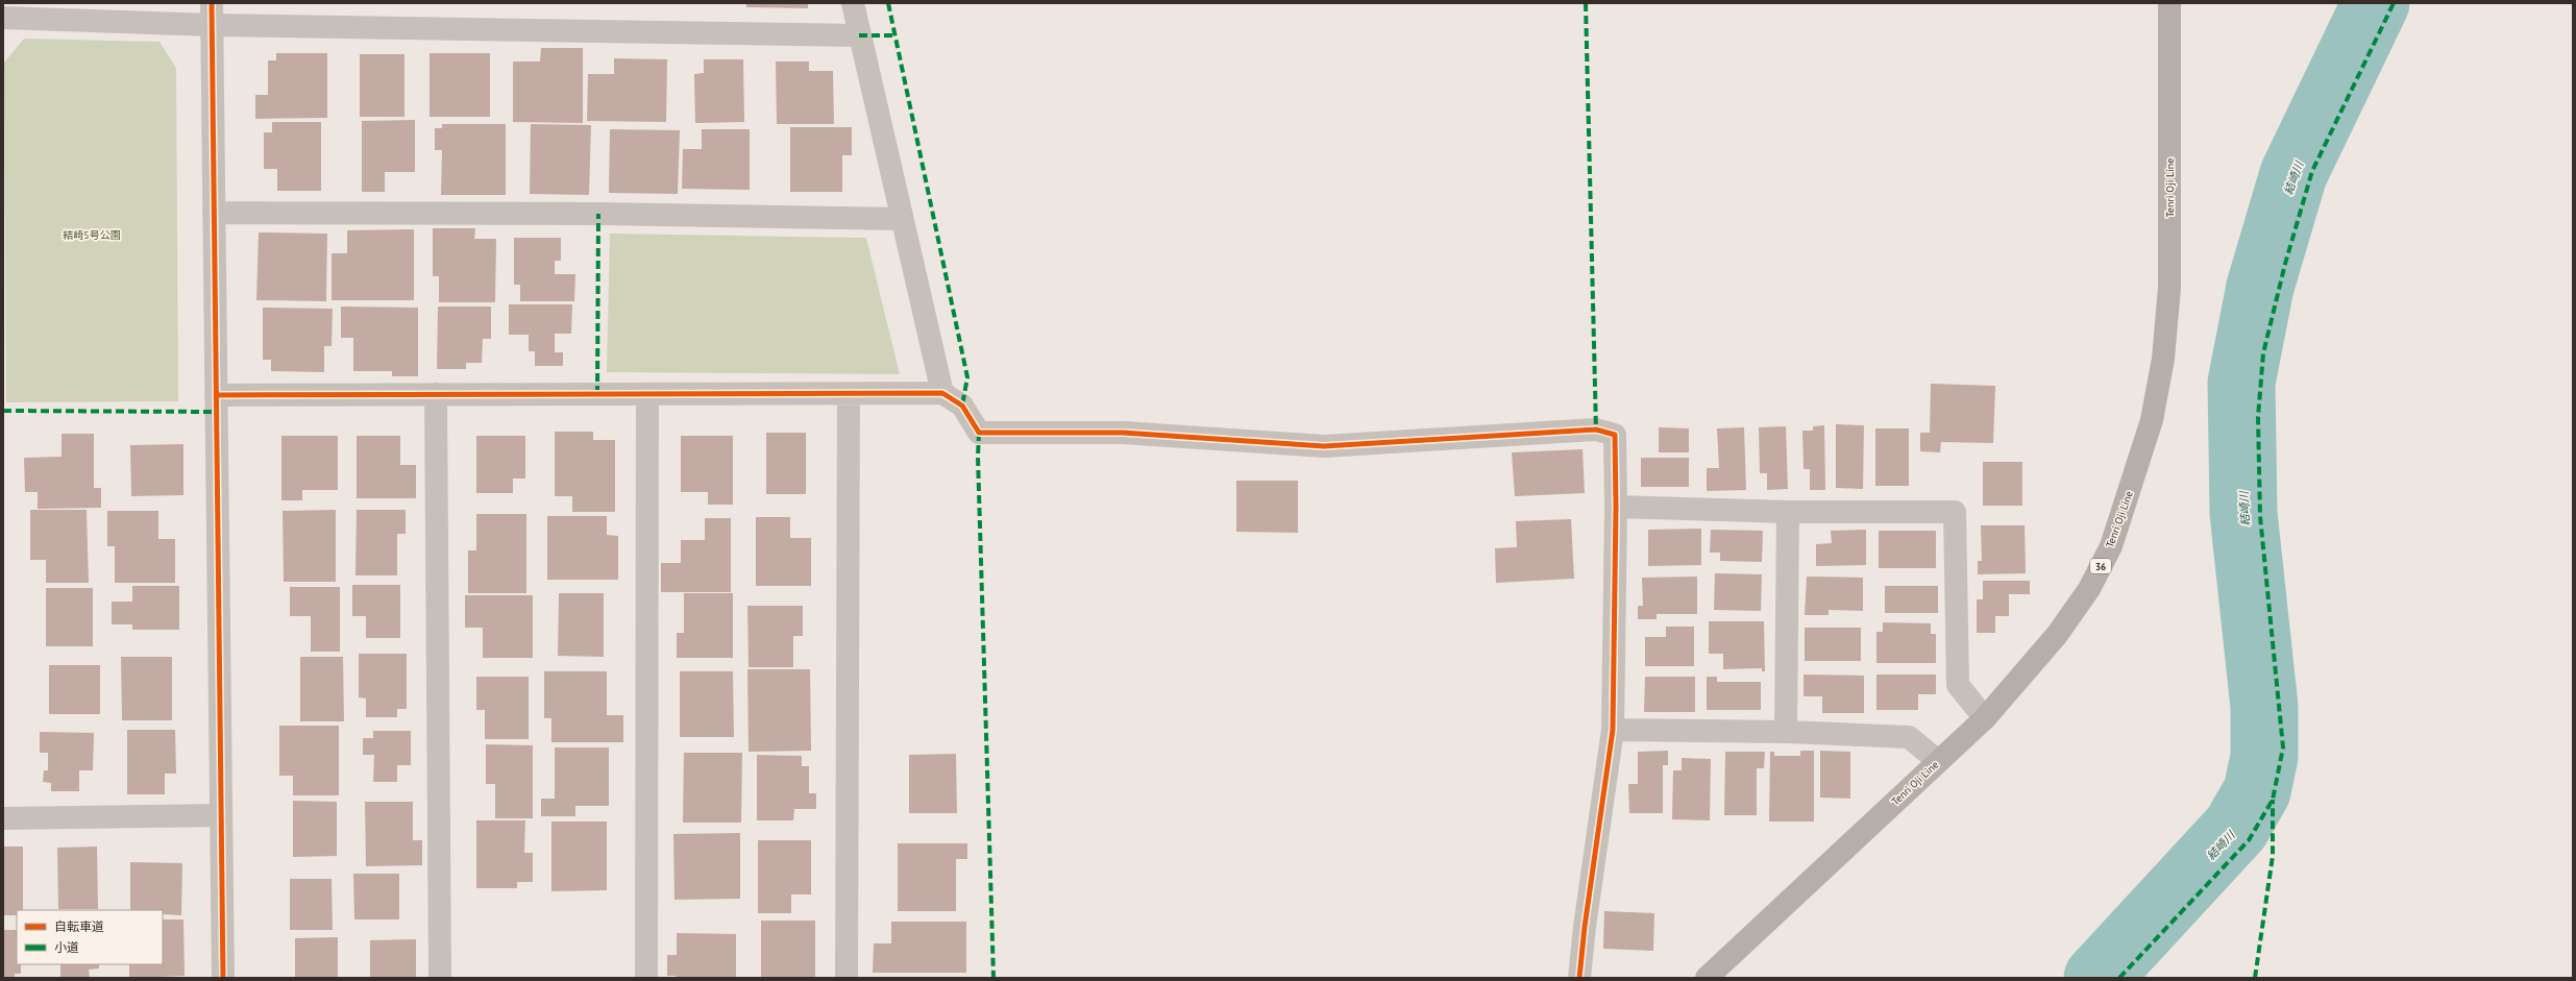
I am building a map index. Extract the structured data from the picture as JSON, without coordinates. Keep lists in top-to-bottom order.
{
  "streets": {
    "main road": ["Tenri Oji Line", "36"]
  },
  "water": ["結崎川"],
  "parks": ["結崎5号公園"],
  "legend": ["自転車道", "小道"]
}
